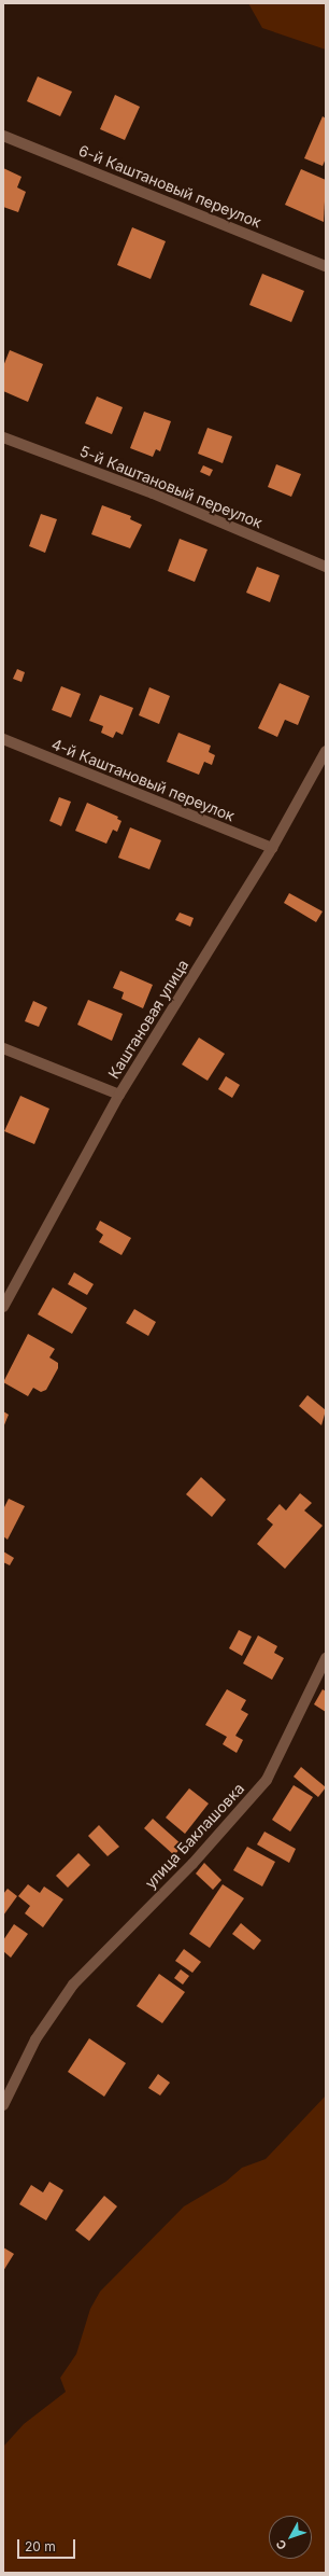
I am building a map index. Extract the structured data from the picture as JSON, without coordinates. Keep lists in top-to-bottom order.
{
  "streets": {
    "street": [
      "6-й Каштановый переулок",
      "5-й Каштановый переулок",
      "4-й Каштановый переулок",
      "Каштановая улица",
      "улица Баклашовка"
    ]
  },
  "crossings": [
    ["4-й Каштановый переулок", "Каштановая улица"]
  ],
  "scale_bar": "20 m",
  "north": "bottom left"
}
